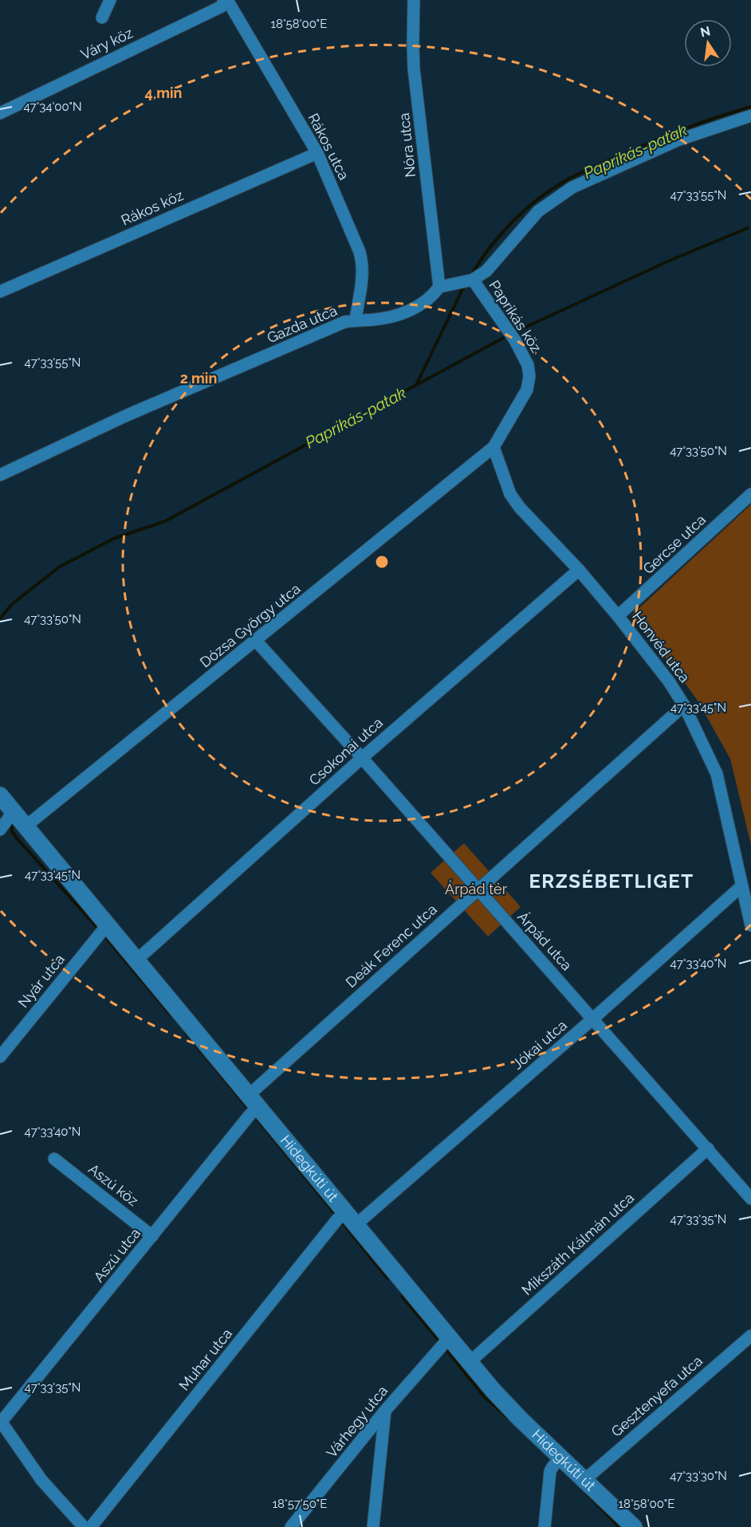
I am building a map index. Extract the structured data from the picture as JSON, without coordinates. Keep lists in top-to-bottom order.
{
  "streets": {
    "main road": ["Hidegkúti út"],
    "street": [
      "Váry köz",
      "Nóra utca",
      "Rákos utca",
      "Rákos köz",
      "Paprikás köz",
      "Gazda utca",
      "Gercse utca",
      "Dózsa György utca",
      "Honvéd utca",
      "Csokonai utca",
      "Árpád utca",
      "Deák Ferenc utca",
      "Nyár utca",
      "Jókai utca",
      "Aszú köz",
      "Mikszáth Kálmán utca",
      "Aszú utca",
      "Muhar utca",
      "Gesztenyefa utca",
      "Várhegy utca"
    ]
  },
  "crossings": [
    ["Váry köz", "Rákos utca"],
    ["Nóra utca", "Gazda utca"],
    ["Rákos utca", "Rákos köz"],
    ["Rákos utca", "Gazda utca"],
    ["Paprikás köz", "Dózsa György utca"],
    ["Paprikás köz", "Honvéd utca"],
    ["Gercse utca", "Honvéd utca"],
    ["Dózsa György utca", "Honvéd utca"],
    ["Dózsa György utca", "Árpád utca"],
    ["Dózsa György utca", "Hidegkúti út"],
    ["Honvéd utca", "Csokonai utca"],
    ["Honvéd utca", "Deák Ferenc utca"],
    ["Honvéd utca", "Jókai utca"],
    ["Csokonai utca", "Árpád utca"],
    ["Csokonai utca", "Hidegkúti út"],
    ["Árpád utca", "Deák Ferenc utca"],
    ["Árpád utca", "Jókai utca"],
    ["Árpád utca", "Mikszáth Kálmán utca"],
    ["Deák Ferenc utca", "Hidegkúti út"],
    ["Deák Ferenc utca", "Aszú utca"],
    ["Nyár utca", "Hidegkúti út"],
    ["Jókai utca", "Hidegkúti út"],
    ["Jókai utca", "Muhar utca"],
    ["Hidegkúti út", "Mikszáth Kálmán utca"],
    ["Hidegkúti út", "Aszú utca"],
    ["Hidegkúti út", "Muhar utca"],
    ["Hidegkúti út", "Gesztenyefa utca"],
    ["Hidegkúti út", "Várhegy utca"],
    ["Aszú köz", "Aszú utca"]
  ],
  "districts": ["ERZSÉBETLIGET"],
  "water": ["Paprikás-patak"],
  "parks": ["Árpád tér"],
  "north": "top",
  "coordinates": [
    "18°58'00\"E",
    "47°34'00\"N",
    "47°33'55\"N",
    "47°33'50\"N",
    "47°33'45\"N",
    "47°33'40\"N",
    "47°33'35\"N",
    "47°33'30\"N",
    "18°57'50\"E"
  ],
  "rings": ["4 min", "2 min"]
}
